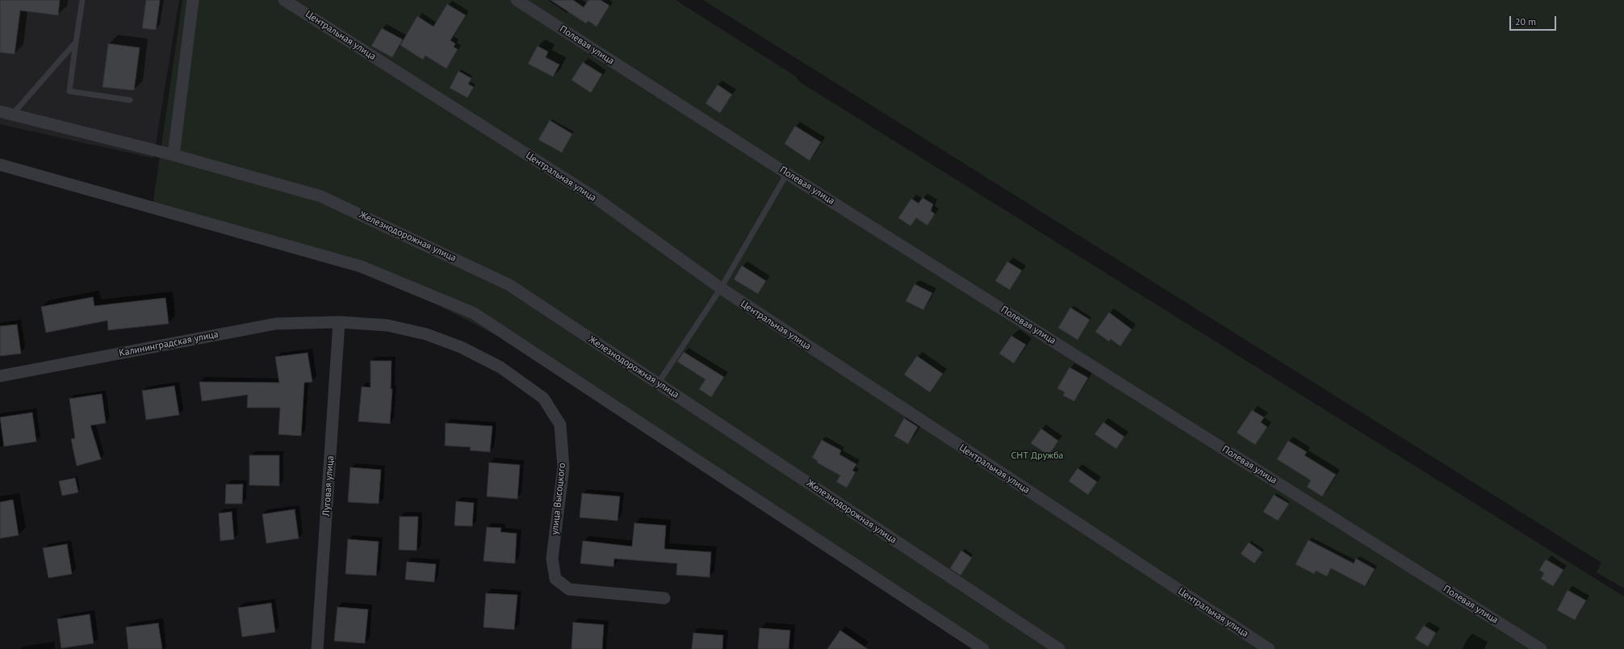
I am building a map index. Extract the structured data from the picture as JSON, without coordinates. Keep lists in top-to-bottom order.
{
  "streets": {
    "street": [
      "Центральная улица",
      "Полевая улица",
      "Железнодорожная улица",
      "Калининградская улица",
      "Луговая улица",
      "улица Высоцкого"
    ]
  },
  "crossings": [
    ["Калининградская улица", "Луговая улица"],
    ["Калининградская улица", "улица Высоцкого"],
    ["Луговая улица", "улица Высоцкого"]
  ],
  "parks": ["СНТ Дружба"],
  "scale_bar": "20 m"
}
